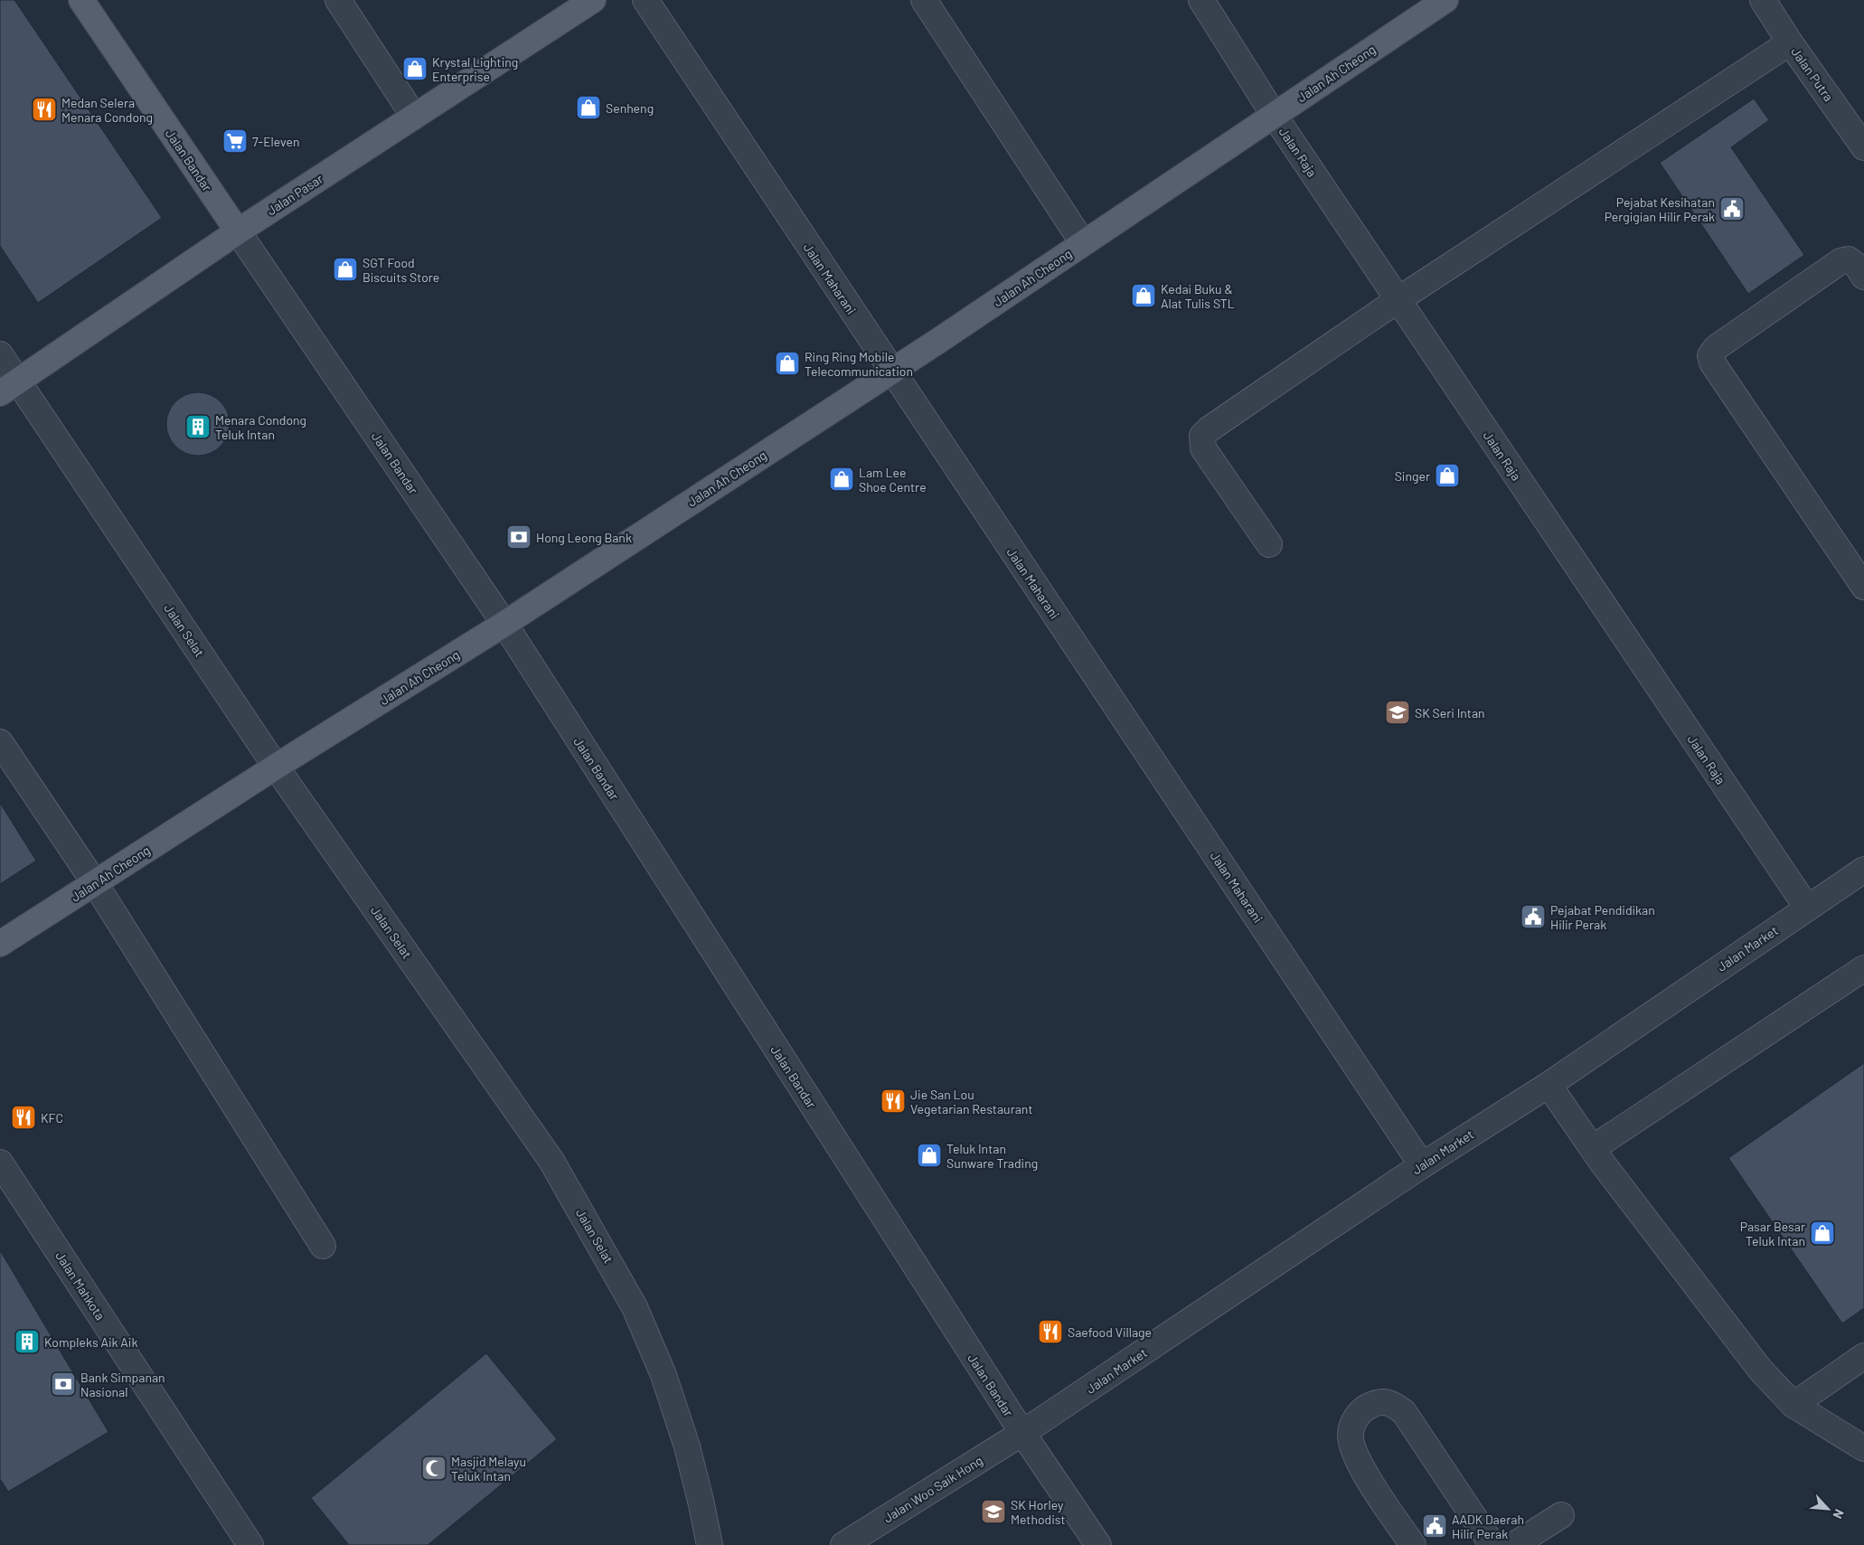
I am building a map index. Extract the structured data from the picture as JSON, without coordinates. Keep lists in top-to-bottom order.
{
  "streets": {
    "main road": ["Jalan Ah Cheong", "Jalan Bandar", "Jalan Pasar"],
    "street": [
      "Jalan Putra",
      "Jalan Raja",
      "Jalan Maharani",
      "Jalan Selat",
      "Jalan Market",
      "Jalan Mahkota",
      "Jalan Woo Saik Hong"
    ]
  },
  "crossings": [
    ["Jalan Ah Cheong", "Jalan Raja"],
    ["Jalan Ah Cheong", "Jalan Bandar"],
    ["Jalan Ah Cheong", "Jalan Maharani"],
    ["Jalan Ah Cheong", "Jalan Selat"],
    ["Jalan Raja", "Jalan Market"],
    ["Jalan Bandar", "Jalan Pasar"],
    ["Jalan Bandar", "Jalan Market"],
    ["Jalan Bandar", "Jalan Woo Saik Hong"],
    ["Jalan Pasar", "Jalan Selat"],
    ["Jalan Maharani", "Jalan Market"],
    ["Jalan Market", "Jalan Woo Saik Hong"]
  ],
  "places": {
    "shop": [
      "Krystal Lighting Enterprise",
      "Senheng",
      "SGT Food Biscuits Store",
      "Kedai Buku & Alat Tulis STL",
      "Ring Ring Mobile Telecommunication",
      "Singer",
      "Lam Lee Shoe Centre",
      "Teluk Intan Sunware Trading",
      "Pasar Besar Teluk Intan"
    ],
    "restaurant": [
      "Medan Selera Menara Condong",
      "Jie San Lou Vegetarian Restaurant",
      "KFC",
      "Saefood Village"
    ],
    "supermarket": ["7-Eleven"],
    "public building": ["Pejabat Kesihatan Pergigian Hilir Perak", "Pejabat Pendidikan Hilir Perak", "AADK Daerah Hilir Perak"],
    "building": ["Menara Condong Teluk Intan", "Kompleks Aik Aik"],
    "bank": ["Hong Leong Bank", "Bank Simpanan Nasional"],
    "school or university": ["SK Seri Intan", "SK Horley Methodist"],
    "mosque": ["Masjid Melayu Teluk Intan"]
  },
  "north": "bottom right"
}
